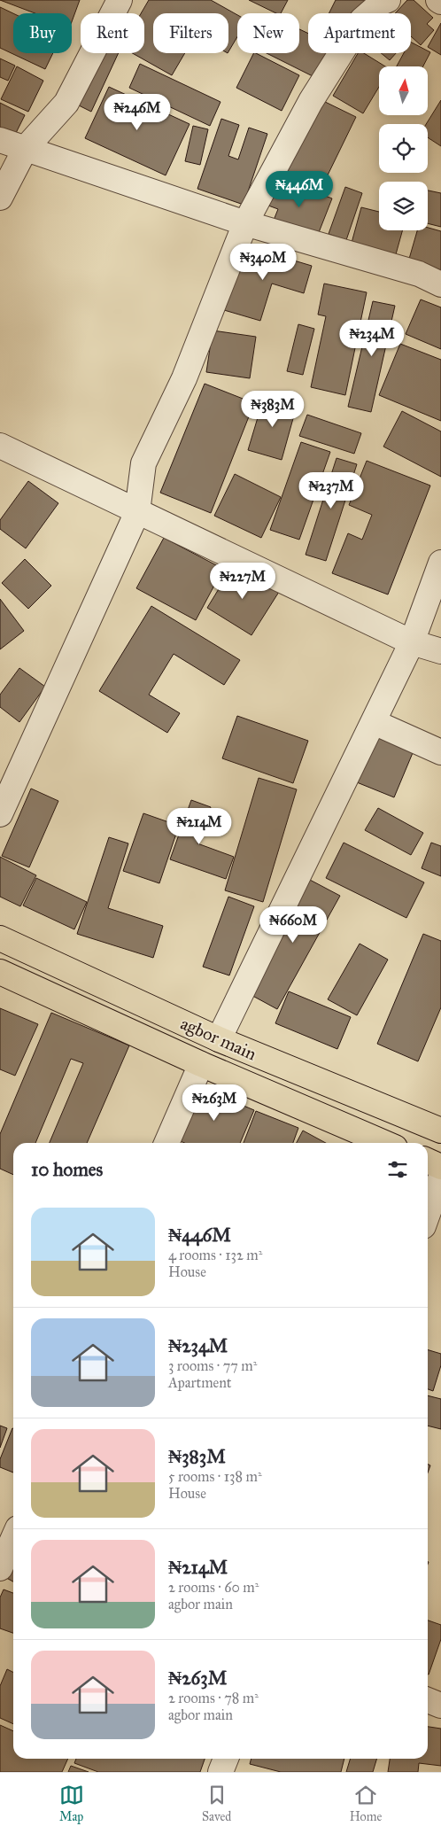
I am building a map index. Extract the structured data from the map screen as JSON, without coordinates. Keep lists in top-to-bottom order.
{
  "streets": {
    "main road": ["agbor main"]
  },
  "north": "top",
  "page": {
    "chip": [
      "Buy",
      "Rent",
      "Filters",
      "New",
      "Apartment"
    ],
    "price": [
      "₦246M",
      "₦446M",
      "₦340M",
      "₦234M",
      "₦383M",
      "₦237M",
      "₦227M",
      "₦214M",
      "₦660M",
      "₦263M"
    ],
    "heading": "10 homes",
    "list": [
      {
        "name": "₦446M",
        "note": "4 rooms · 132 m² · House"
      },
      {
        "name": "₦234M",
        "note": "3 rooms · 77 m² · Apartment"
      },
      {
        "name": "₦383M",
        "note": "5 rooms · 138 m² · House"
      },
      {
        "name": "₦214M",
        "note": "2 rooms · 60 m² · agbor main"
      },
      {
        "name": "₦263M",
        "note": "2 rooms · 78 m² · agbor main"
      }
    ],
    "tabs": ["Map", "Saved", "Home"]
  }
}
